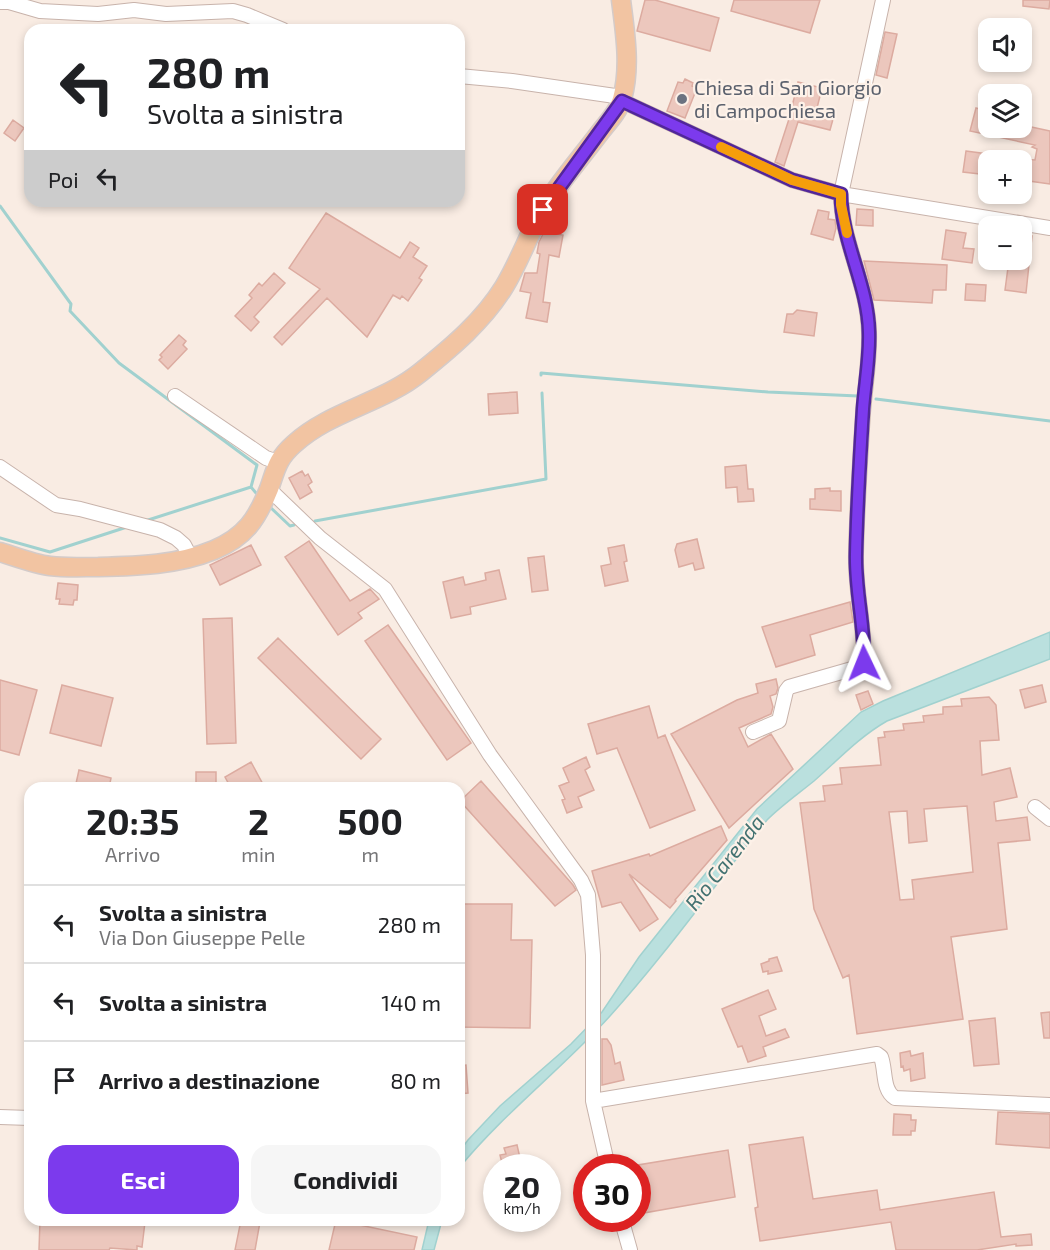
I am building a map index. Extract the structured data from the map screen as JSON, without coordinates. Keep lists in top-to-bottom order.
{
  "water": ["Rio Carenda"],
  "places": ["Chiesa di San Giorgio di Campochiesa"],
  "page": {
    "map_buttons": ["+", "−"],
    "turn": ["280 m", "Svolta a sinistra"],
    "then": "Poi",
    "eta": [
      "20:35",
      "Arrivo",
      "2",
      "min",
      "500",
      "m"
    ],
    "list": [
      {
        "name": "Svolta a sinistra",
        "note": "Via Don Giuseppe Pelle",
        "value": "280 m"
      },
      {
        "name": "Svolta a sinistra",
        "value": "140 m"
      },
      {
        "name": "Arrivo a destinazione",
        "value": "80 m"
      }
    ],
    "buttons": ["Esci", "Condividi"],
    "speed": "20 km/h",
    "limit": "30"
  }
}
